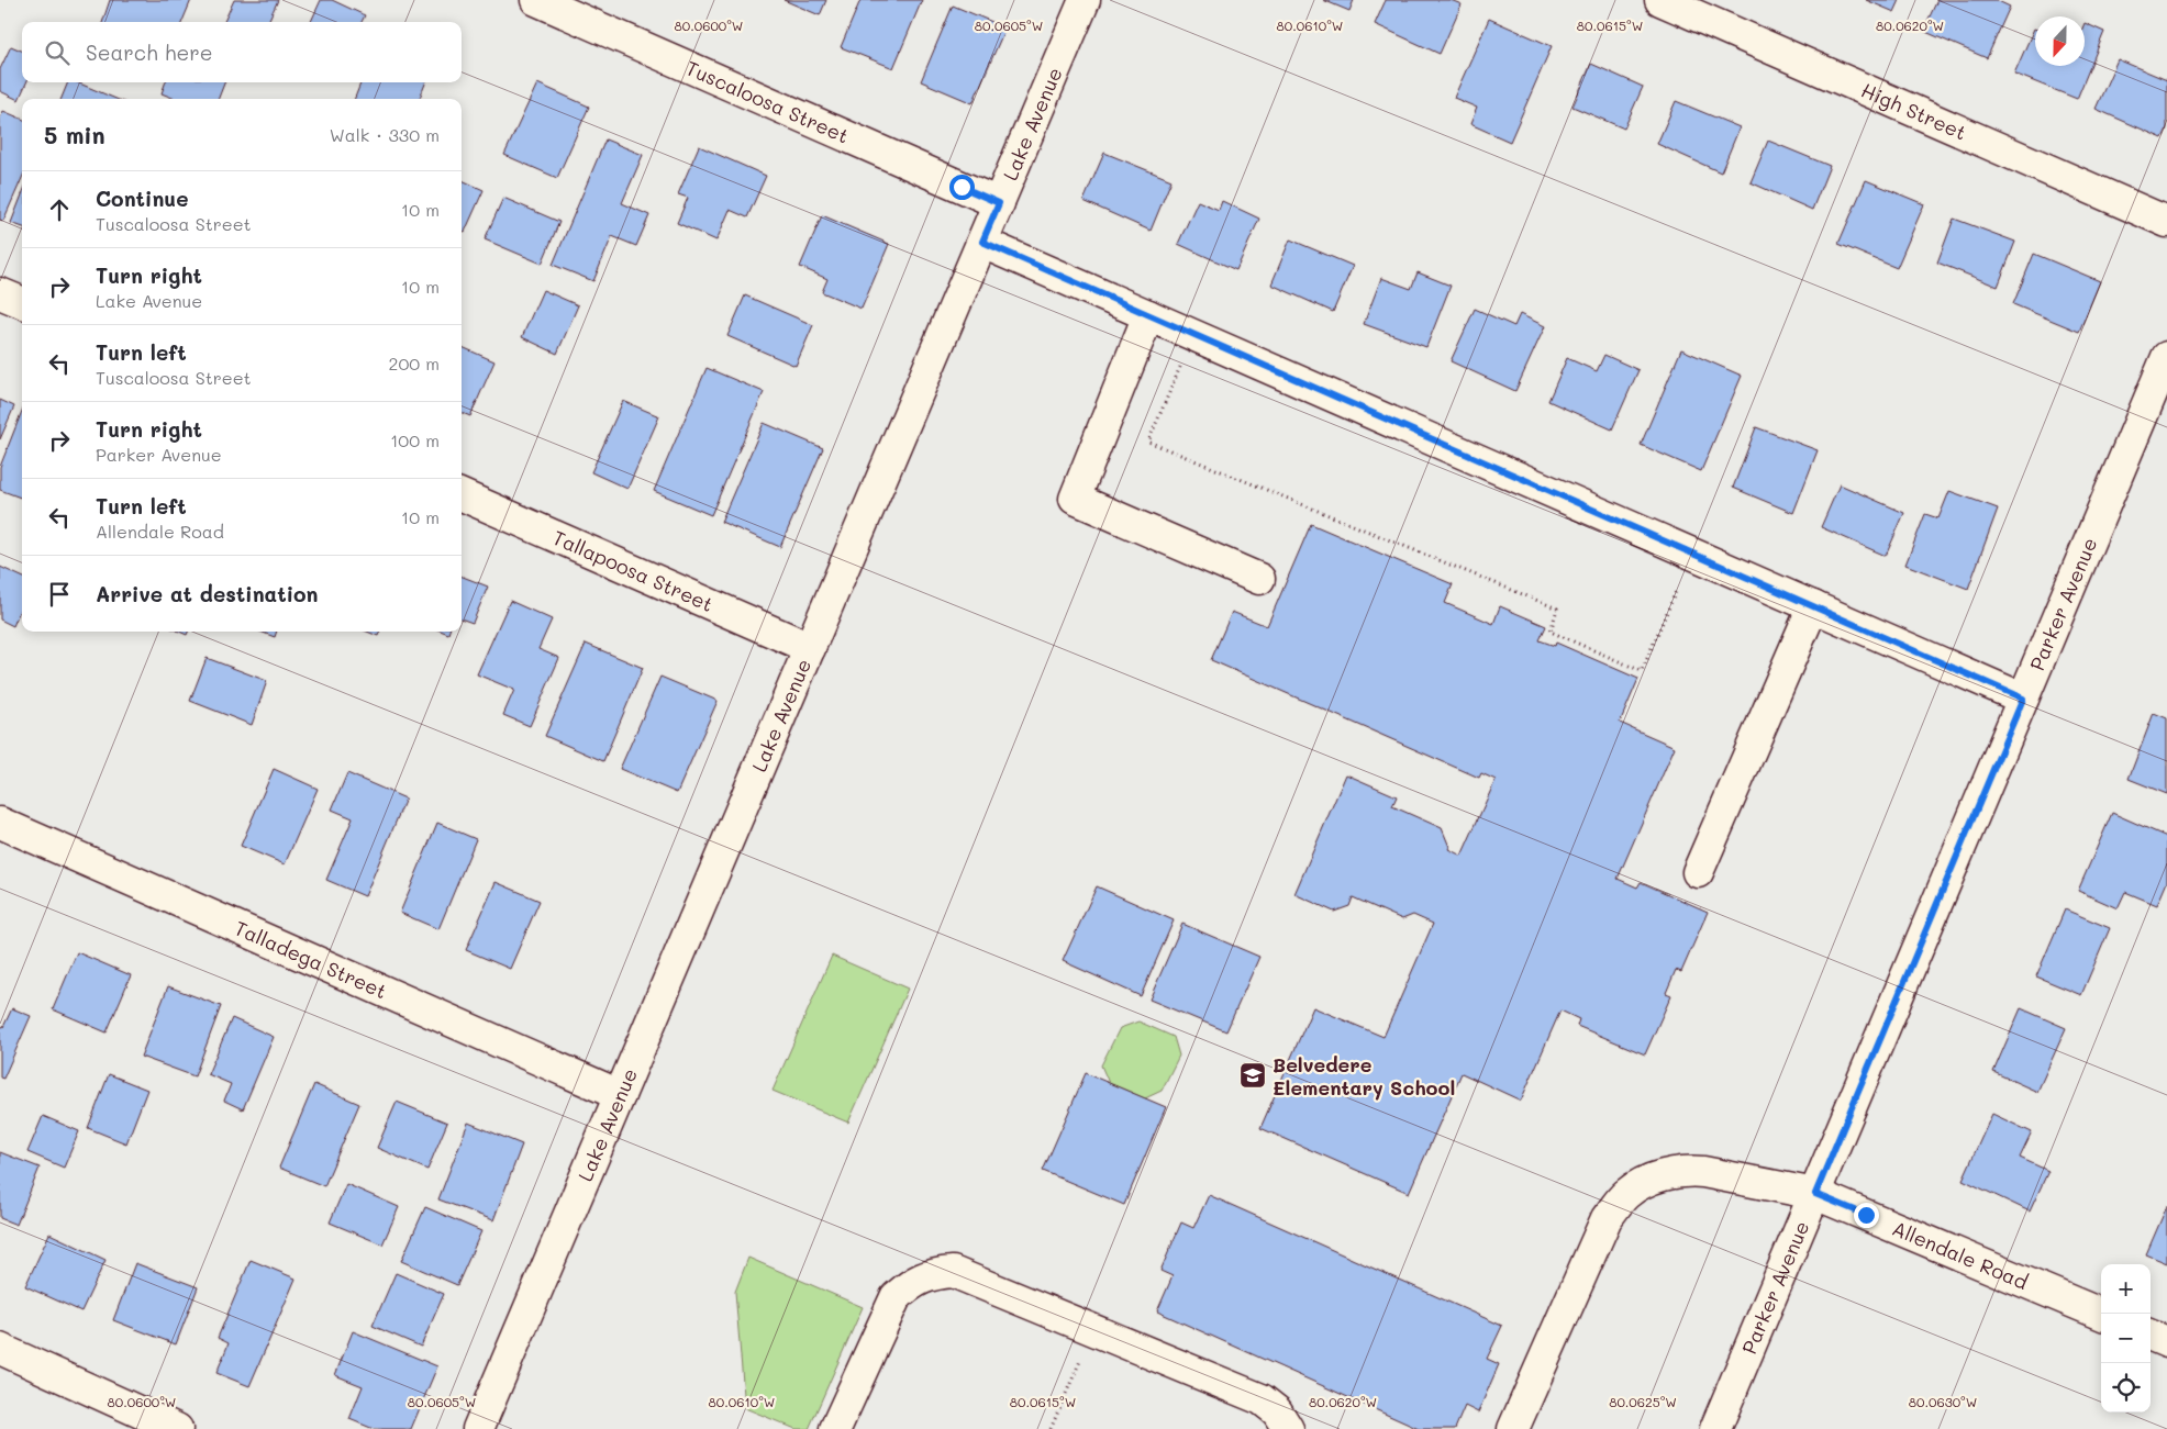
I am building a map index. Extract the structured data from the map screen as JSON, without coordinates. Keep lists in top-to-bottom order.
{
  "streets": {
    "street": [
      "Tuscaloosa Street",
      "High Street",
      "Lake Avenue",
      "Tallapoosa Street",
      "Parker Avenue",
      "Talladega Street",
      "Allendale Road"
    ]
  },
  "crossings": [
    ["Tuscaloosa Street", "Lake Avenue"],
    ["Lake Avenue", "Tallapoosa Street"],
    ["Lake Avenue", "Talladega Street"],
    ["Parker Avenue", "Allendale Road"]
  ],
  "places": {
    "school or university": ["Belvedere Elementary School"]
  },
  "north": "bottom",
  "page": {
    "search": "Search here",
    "heading": ["5 min", "Walk · 330 m"],
    "list": [
      ["Continue", "Tuscaloosa Street", "10 m"],
      ["Turn right", "Lake Avenue", "10 m"],
      ["Turn left", "Tuscaloosa Street", "200 m"],
      ["Turn right", "Parker Avenue", "100 m"],
      ["Turn left", "Allendale Road", "10 m"],
      "Arrive at destination"
    ],
    "map_buttons": ["+", "−"]
  },
  "coordinates": [
    "80.0600°W",
    "80.0605°W",
    "80.0610°W",
    "80.0615°W",
    "80.0620°W",
    "80.0625°W",
    "80.0630°W"
  ]
}
